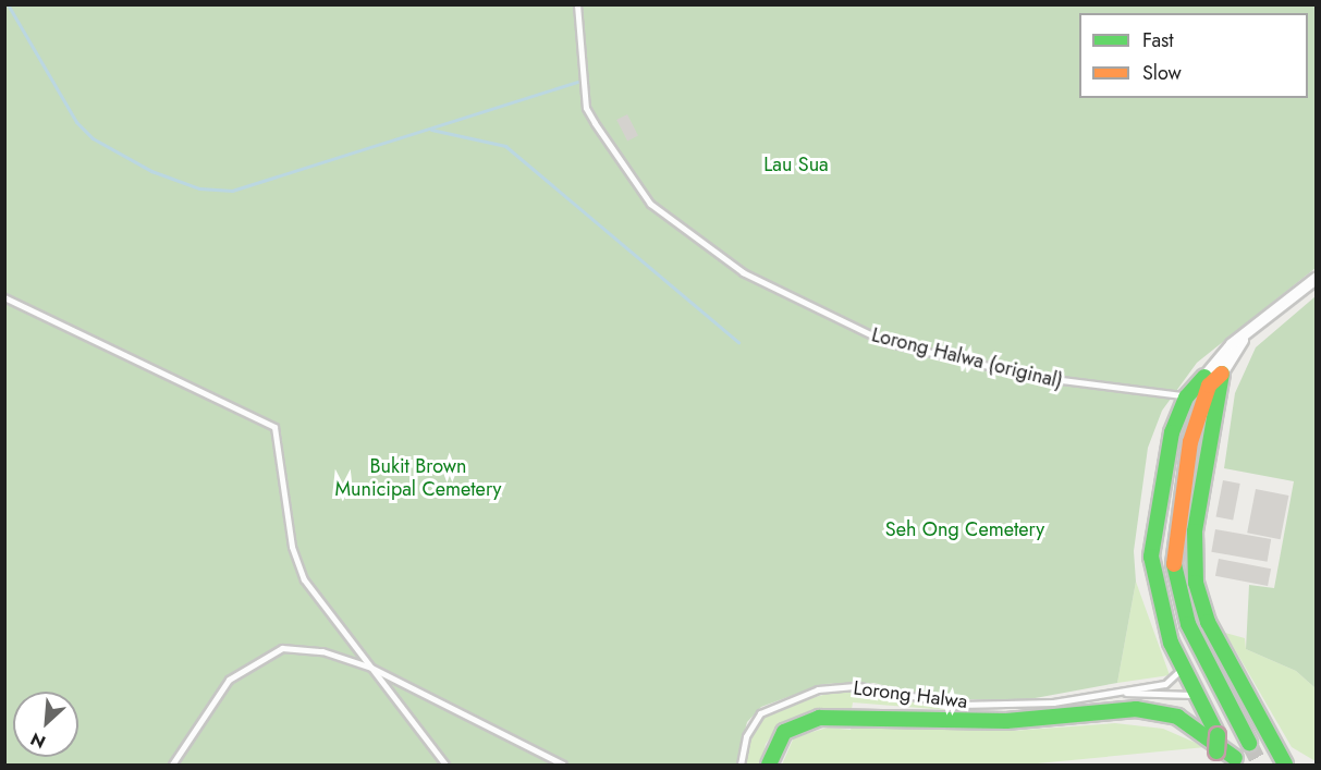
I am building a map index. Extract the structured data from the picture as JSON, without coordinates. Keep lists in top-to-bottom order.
{
  "streets": {
    "lane": ["Lorong Halwa (original)", "Lorong Halwa"]
  },
  "parks": ["Lau Sua", "Bukit Brown Municipal Cemetery", "Seh Ong Cemetery"],
  "legend": ["Fast", "Slow"],
  "north": "bottom left"
}
